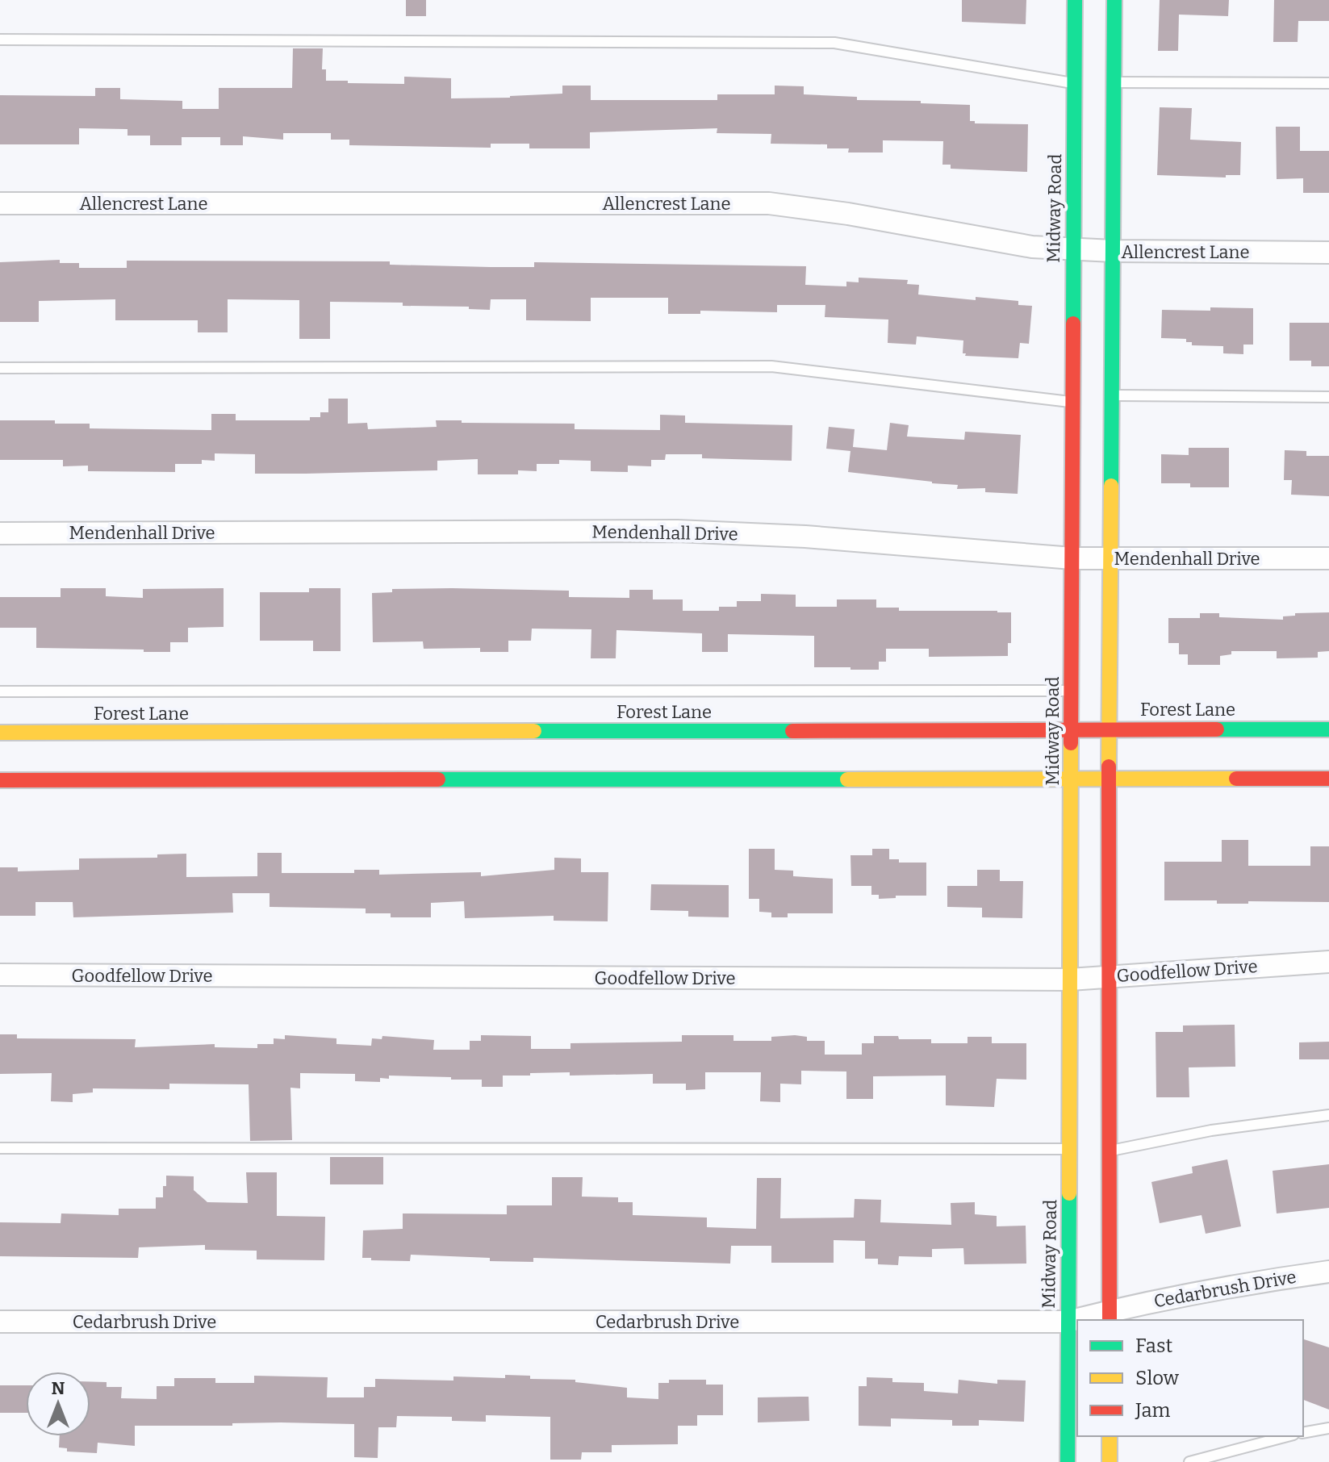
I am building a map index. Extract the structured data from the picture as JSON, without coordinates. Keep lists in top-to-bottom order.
{
  "streets": {
    "main road": ["Midway Road", "Forest Lane"],
    "street": [
      "Allencrest Lane",
      "Mendenhall Drive",
      "Goodfellow Drive",
      "Cedarbrush Drive"
    ]
  },
  "crossings": [
    ["Allencrest Lane", "Midway Road"],
    ["Midway Road", "Mendenhall Drive"],
    ["Midway Road", "Forest Lane"],
    ["Midway Road", "Goodfellow Drive"],
    ["Midway Road", "Cedarbrush Drive"]
  ],
  "legend": ["Fast", "Slow", "Jam"],
  "north": "top"
}
